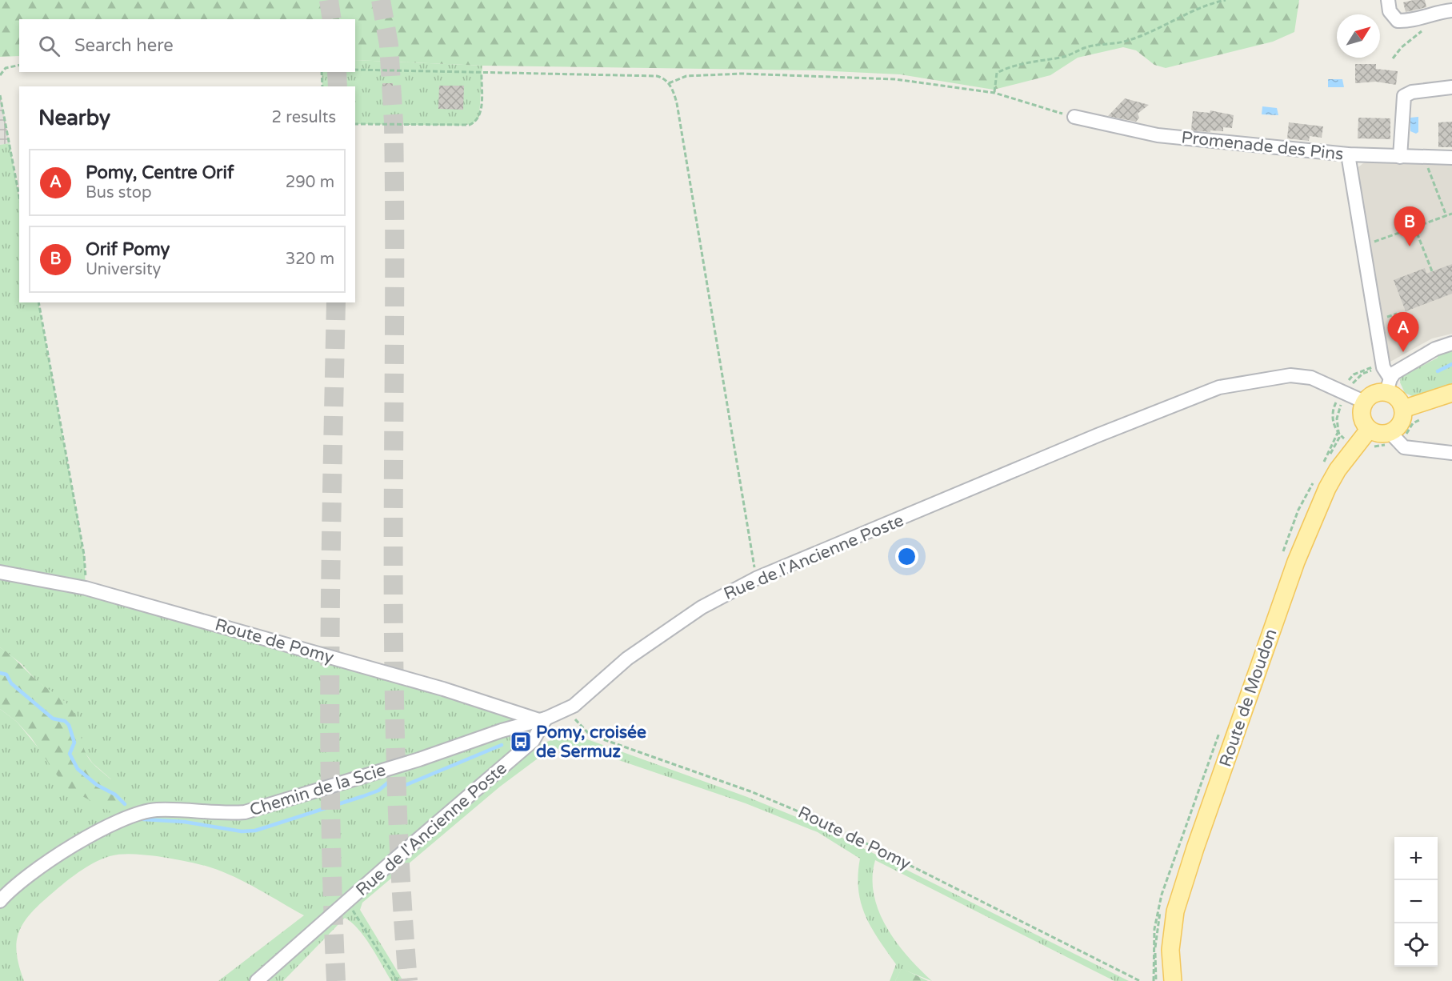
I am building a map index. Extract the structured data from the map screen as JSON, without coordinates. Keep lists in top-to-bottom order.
{
  "streets": {
    "main road": ["Route de Moudon"],
    "street": [
      "Promenade des Pins",
      "Rue de l'Ancienne Poste",
      "Route de Pomy",
      "Chemin de la Scie"
    ]
  },
  "crossings": [
    ["Rue de l'Ancienne Poste", "Route de Pomy"],
    ["Rue de l'Ancienne Poste", "Route de Moudon"],
    ["Rue de l'Ancienne Poste", "Chemin de la Scie"],
    ["Route de Pomy", "Chemin de la Scie"]
  ],
  "places": {
    "bus stop": ["Pomy, croisée de Sermuz"]
  },
  "north": "top right",
  "page": {
    "search": "Search here",
    "heading": ["Nearby", "2 results"],
    "list": [
      {
        "mark": "A",
        "name": "Pomy, Centre Orif",
        "note": "Bus stop",
        "value": "290 m"
      },
      {
        "mark": "B",
        "name": "Orif Pomy",
        "note": "University",
        "value": "320 m"
      }
    ],
    "pins": ["B", "A"],
    "map_buttons": ["+", "−"]
  }
}
